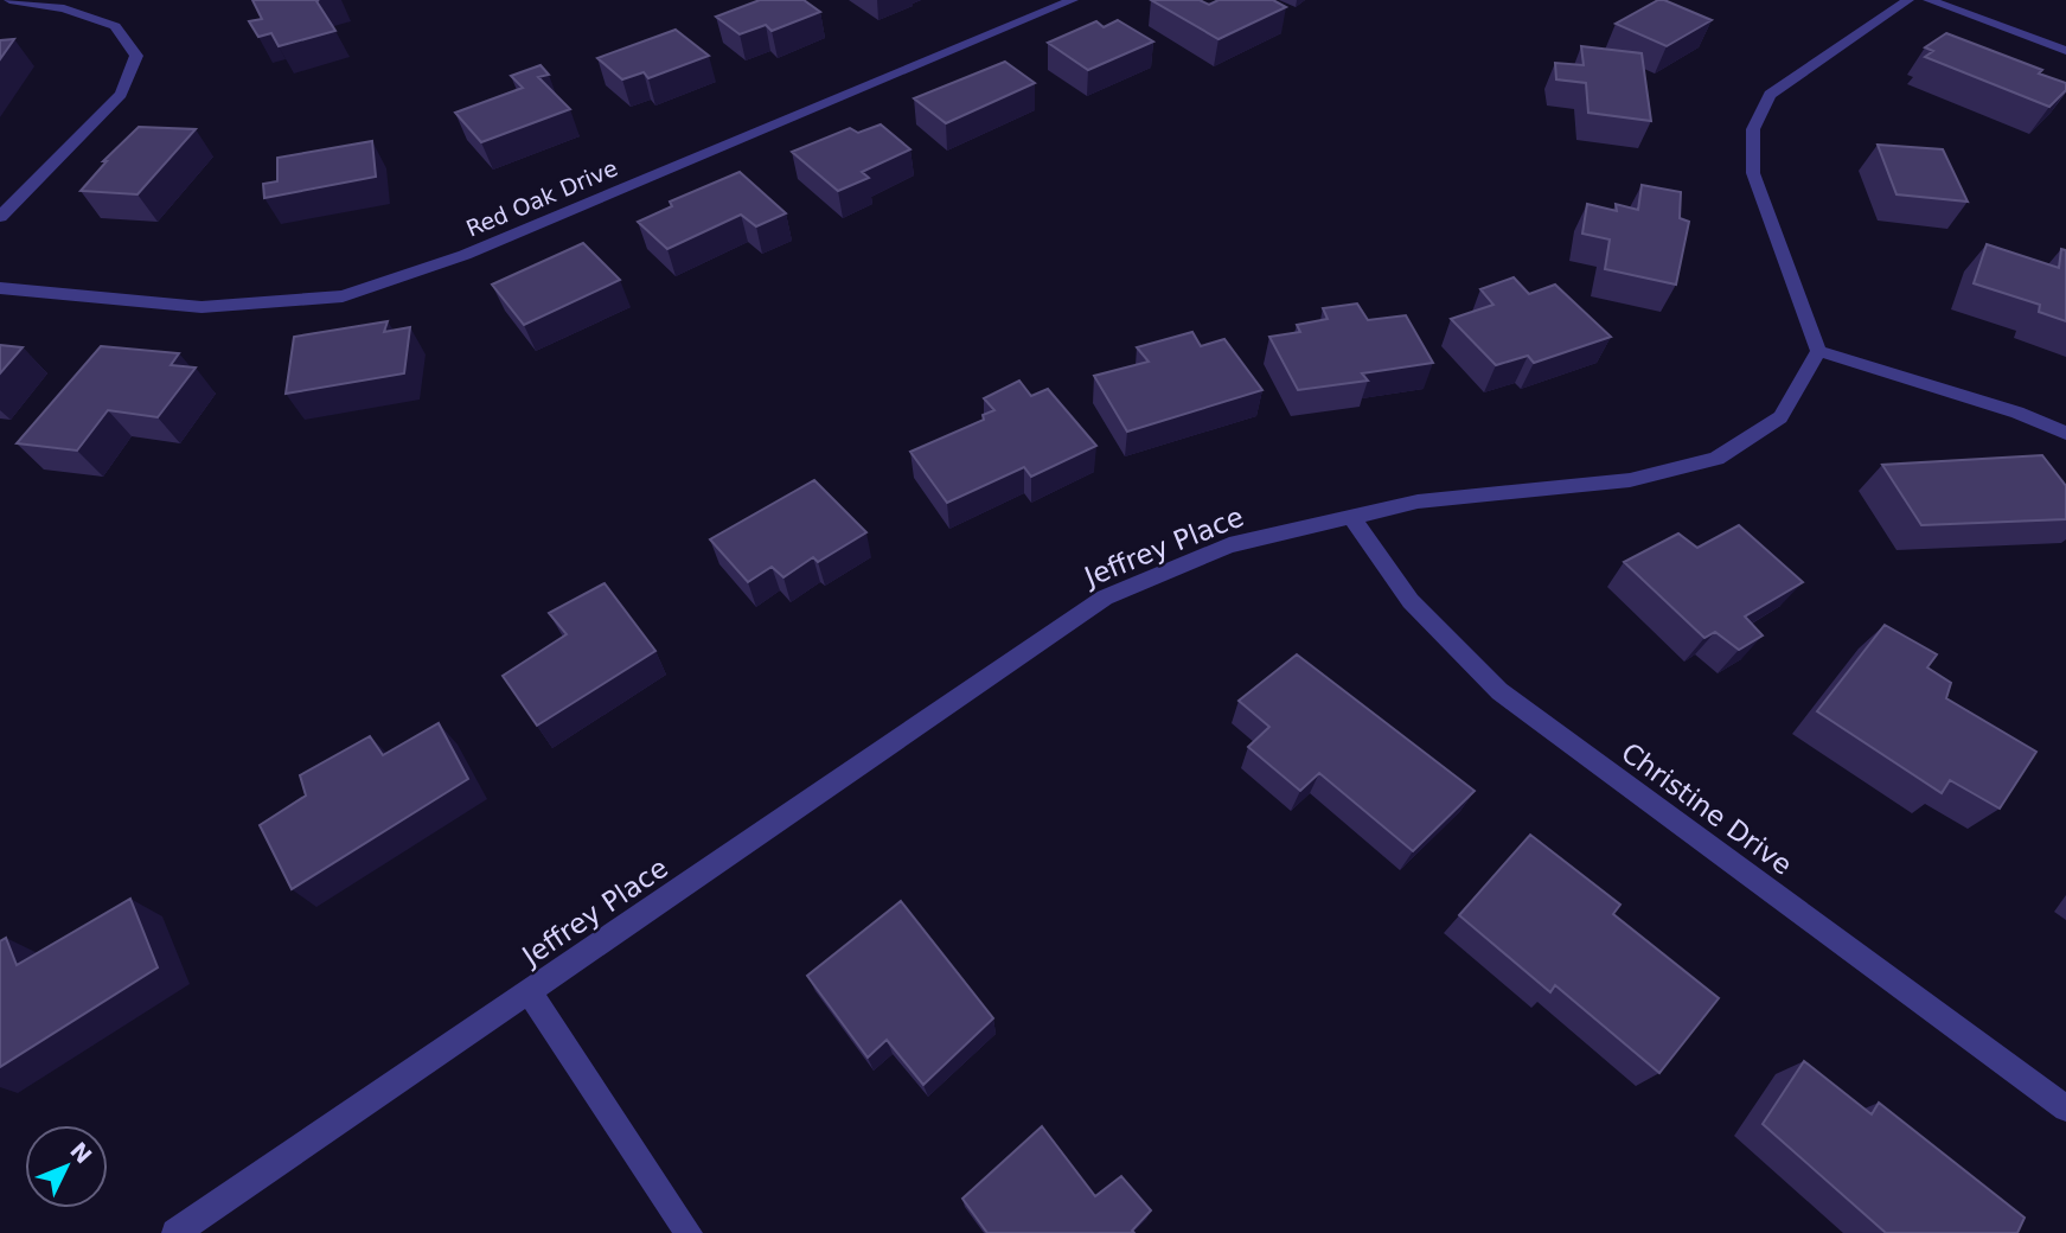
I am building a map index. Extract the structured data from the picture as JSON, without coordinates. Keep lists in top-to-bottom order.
{
  "streets": {
    "street": ["Red Oak Drive", "Jeffrey Place", "Christine Drive"]
  },
  "crossings": [
    ["Jeffrey Place", "Christine Drive"]
  ],
  "north": "top right"
}
